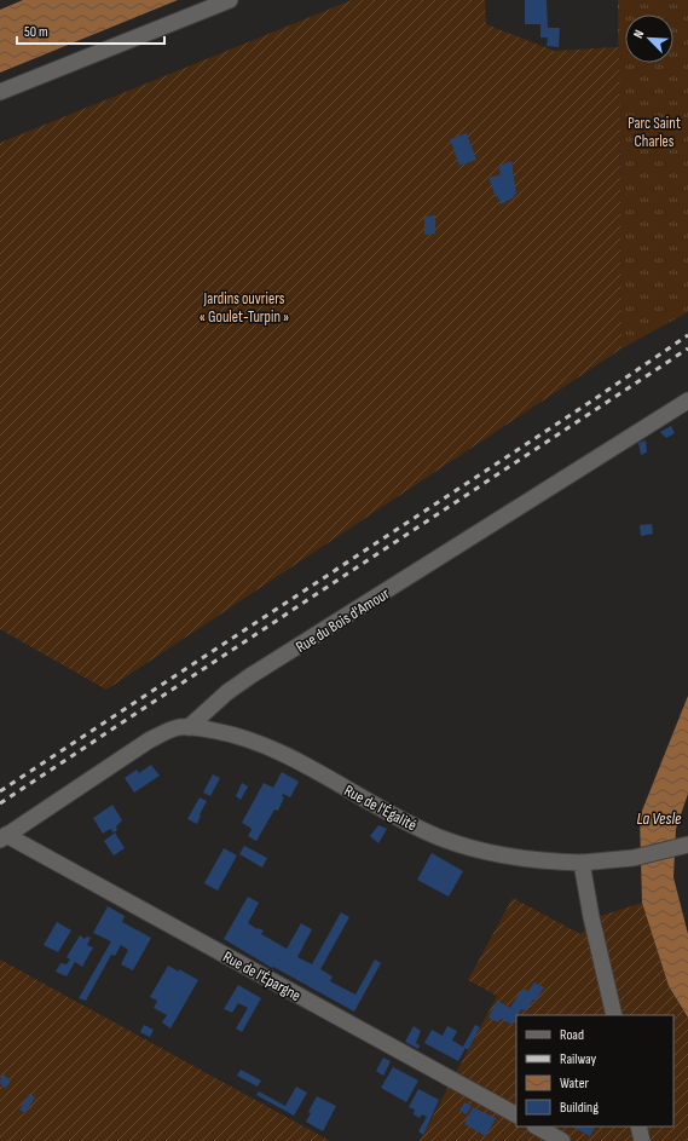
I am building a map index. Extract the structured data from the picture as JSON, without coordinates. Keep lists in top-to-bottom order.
{
  "streets": {
    "street": ["Rue du Bois d'Amour", "Rue de l'Égalité", "Rue de l'Épargne"]
  },
  "crossings": [
    ["Rue du Bois d'Amour", "Rue de l'Égalité"]
  ],
  "water": ["La Vesle"],
  "parks": ["Parc Saint Charles", "Jardins ouvriers « Goulet-Turpin »"],
  "legend": [
    "Road",
    "Railway",
    "Water",
    "Building"
  ],
  "scale_bar": "50 m",
  "north": "top left"
}
